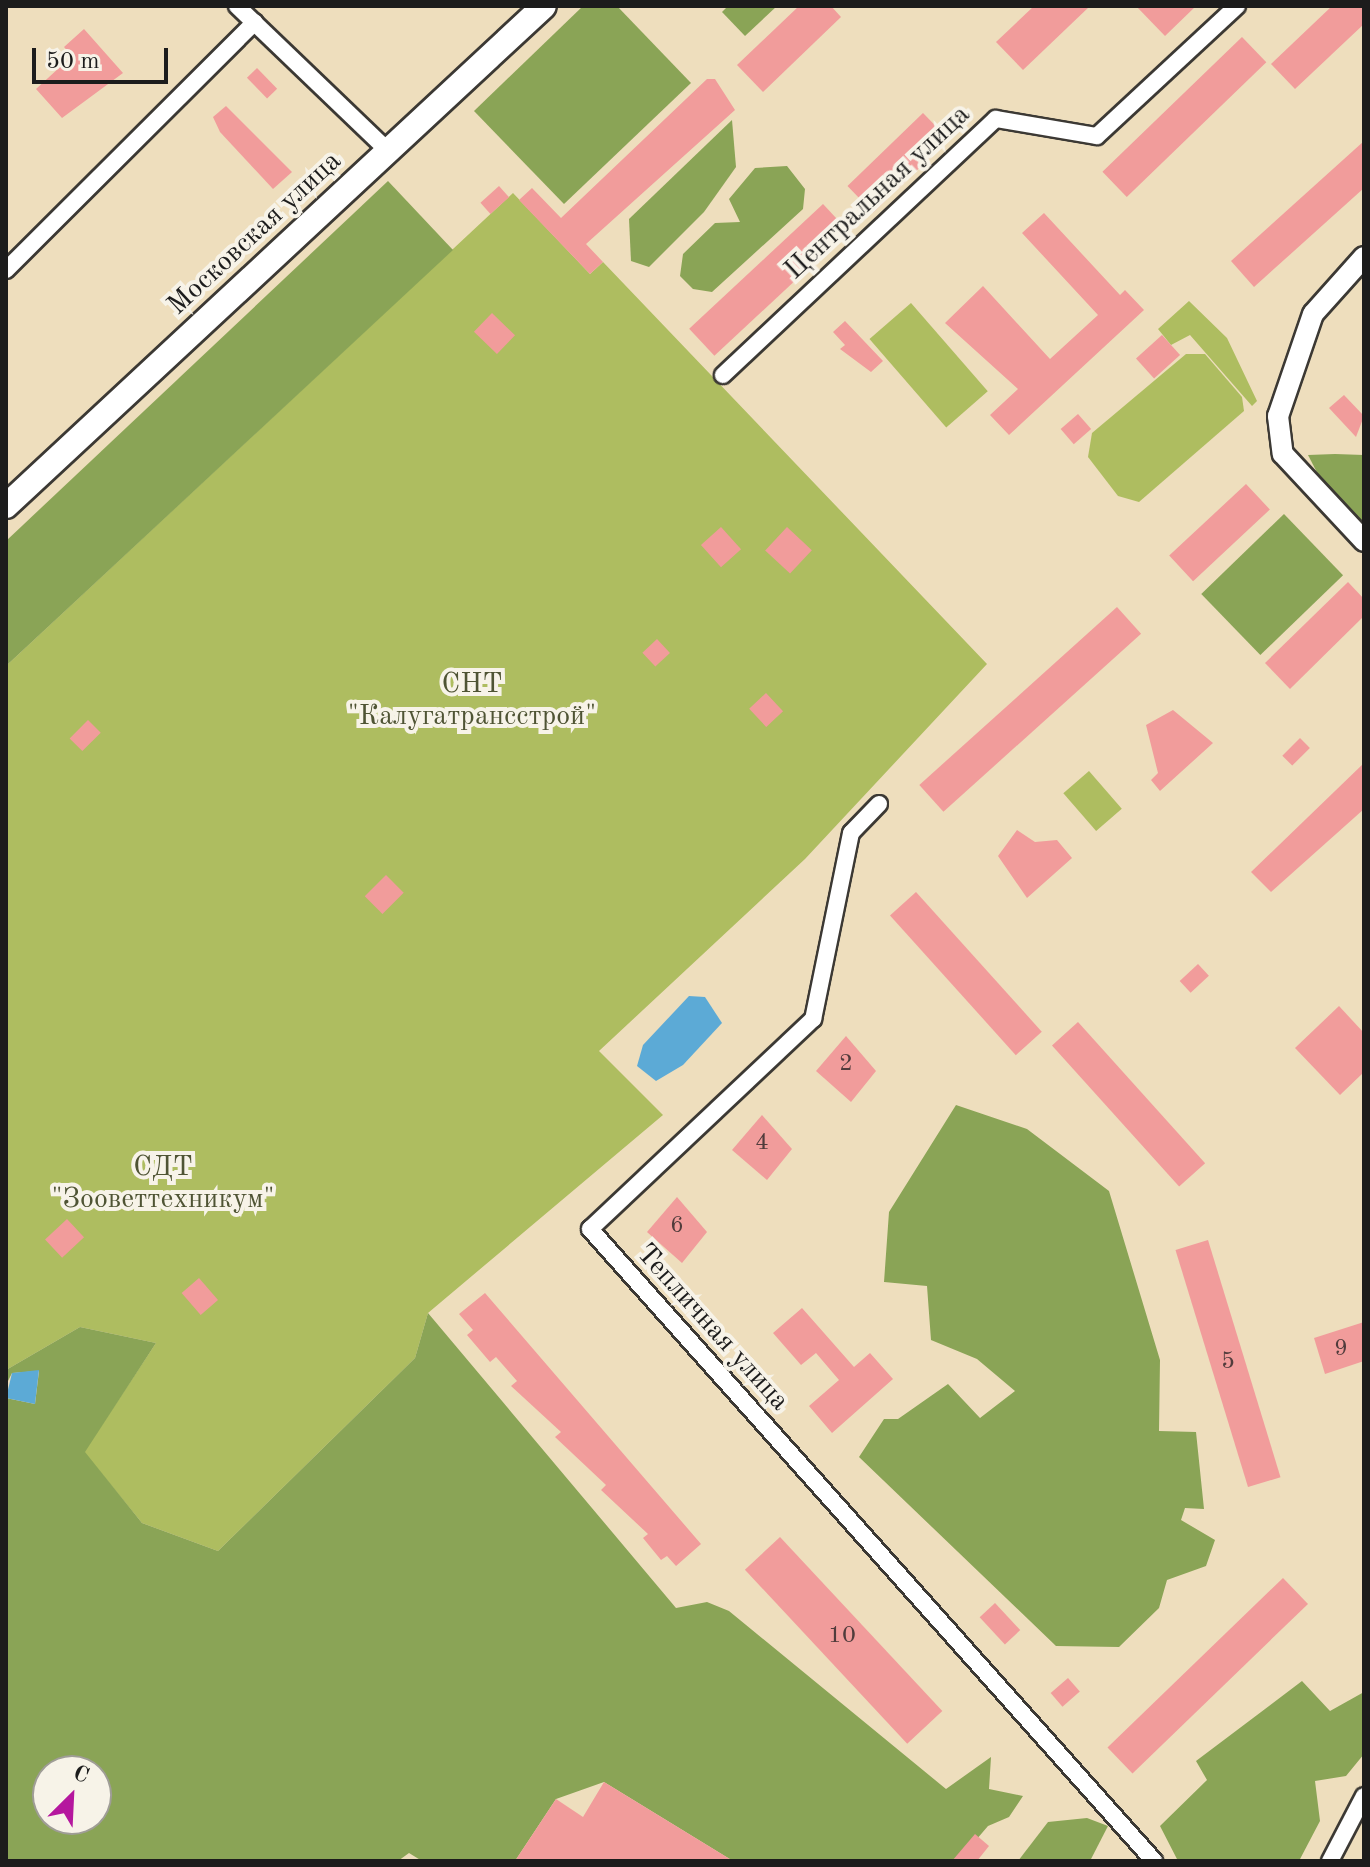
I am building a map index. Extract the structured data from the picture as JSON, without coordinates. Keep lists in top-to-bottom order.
{
  "streets": {
    "main road": ["Московская улица"],
    "street": ["Центральная улица", "Тепличная улица"]
  },
  "parks": ["СНТ \"Калугатрансстрой\"", "СДТ \"Зооветтехникум\""],
  "house_numbers": [
    "2",
    "4",
    "6",
    "9",
    "5",
    "10"
  ],
  "scale_bar": "50 m",
  "north": "top right"
}
